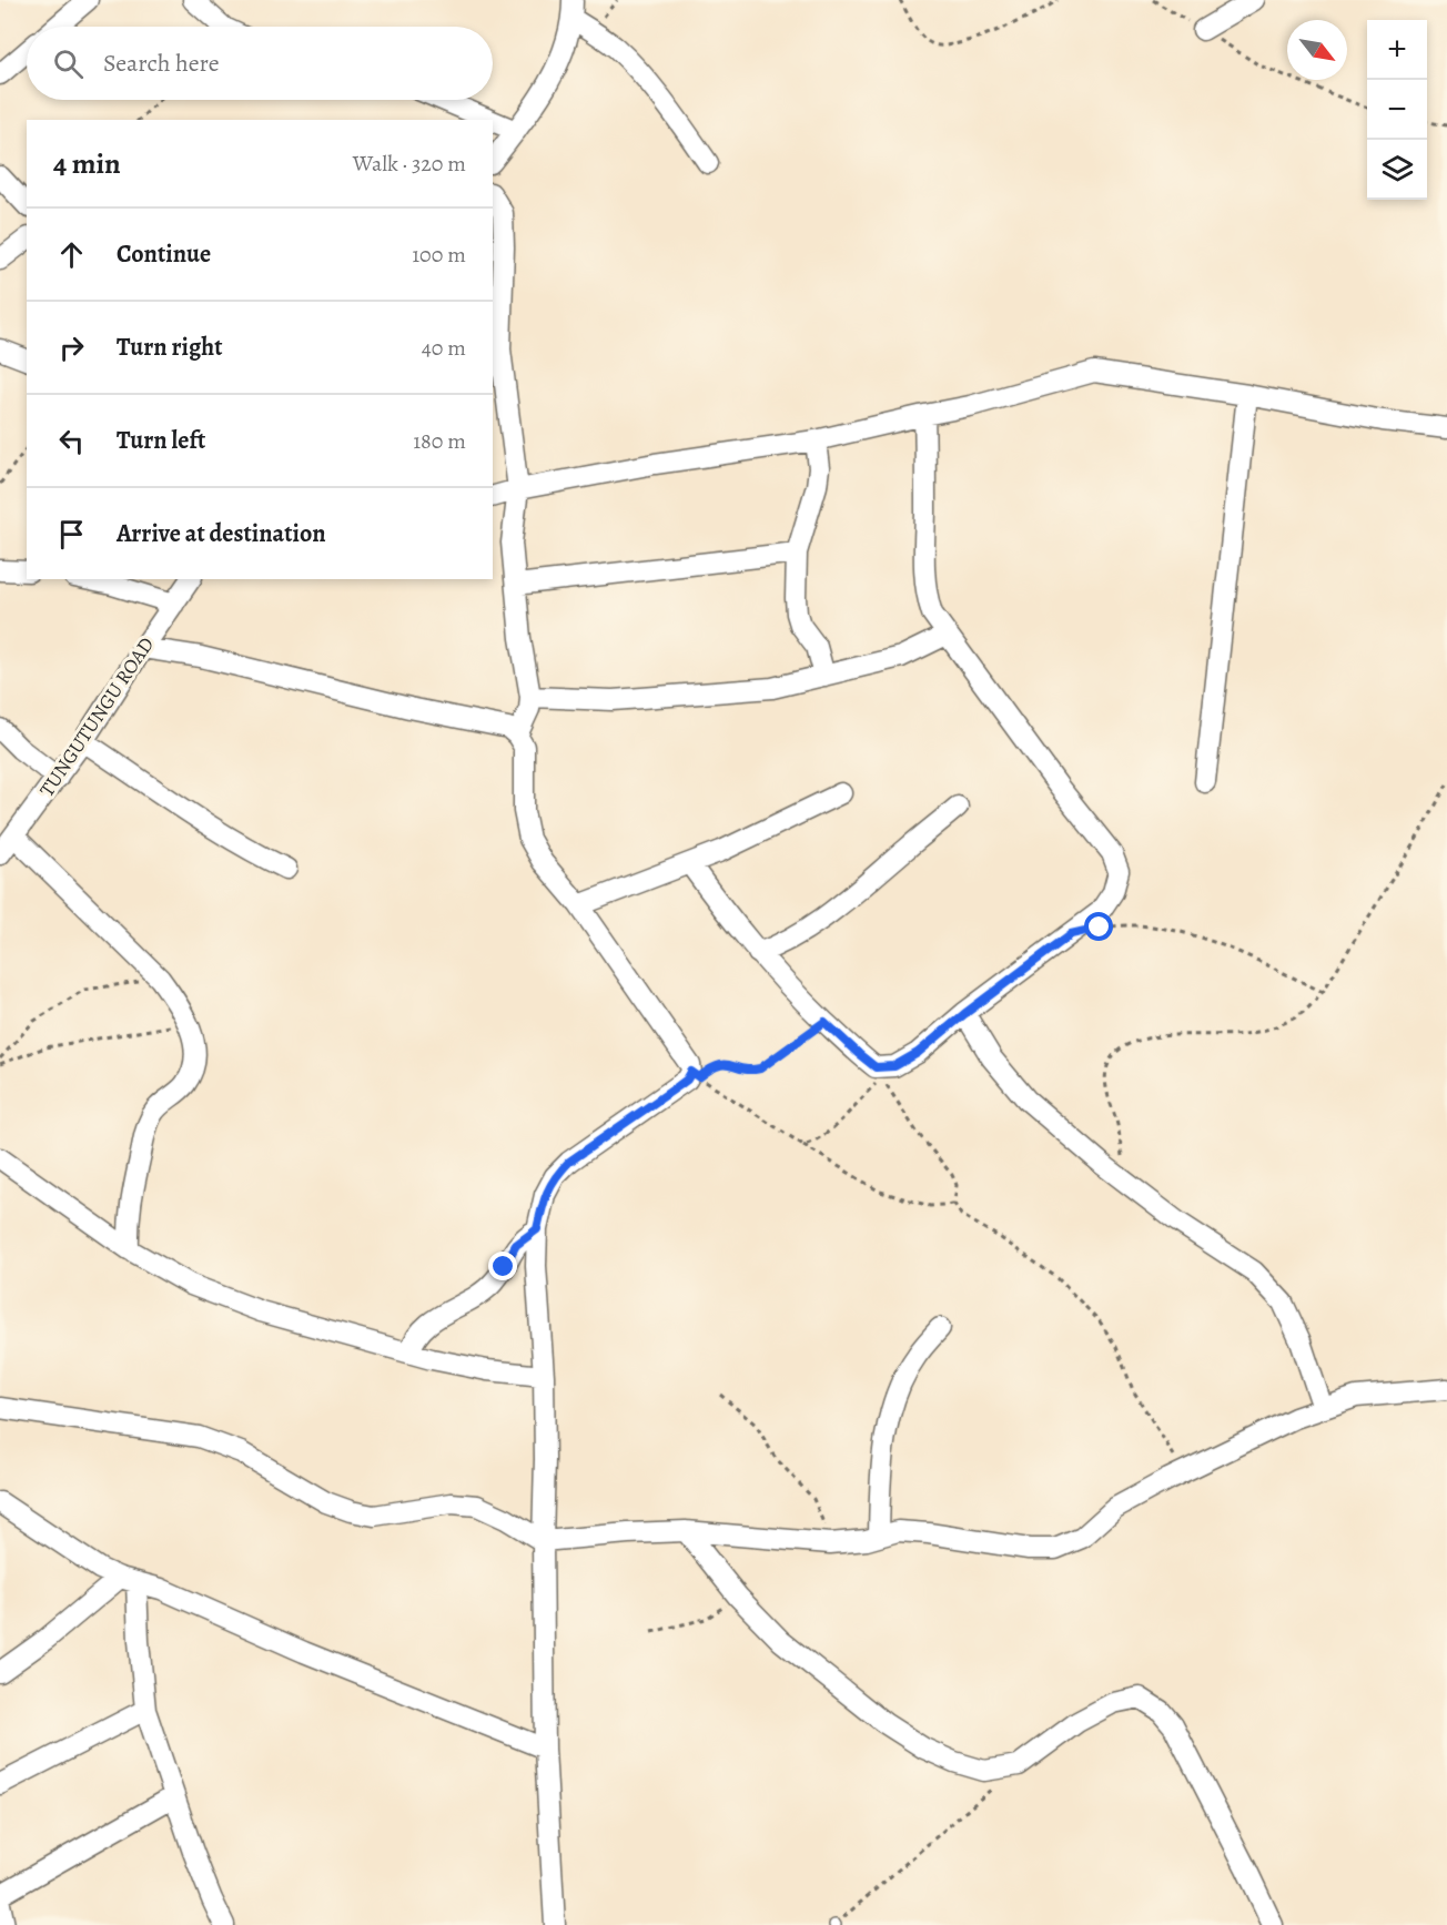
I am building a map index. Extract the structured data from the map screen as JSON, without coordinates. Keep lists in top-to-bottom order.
{
  "streets": {
    "street": ["TUNGUTUNGU ROAD"]
  },
  "north": "bottom right",
  "page": {
    "map_buttons": ["+", "−"],
    "search": "Search here",
    "heading": ["4 min", "Walk · 320 m"],
    "list": [
      ["Continue", "100 m"],
      ["Turn right", "40 m"],
      ["Turn left", "180 m"],
      "Arrive at destination"
    ]
  }
}
